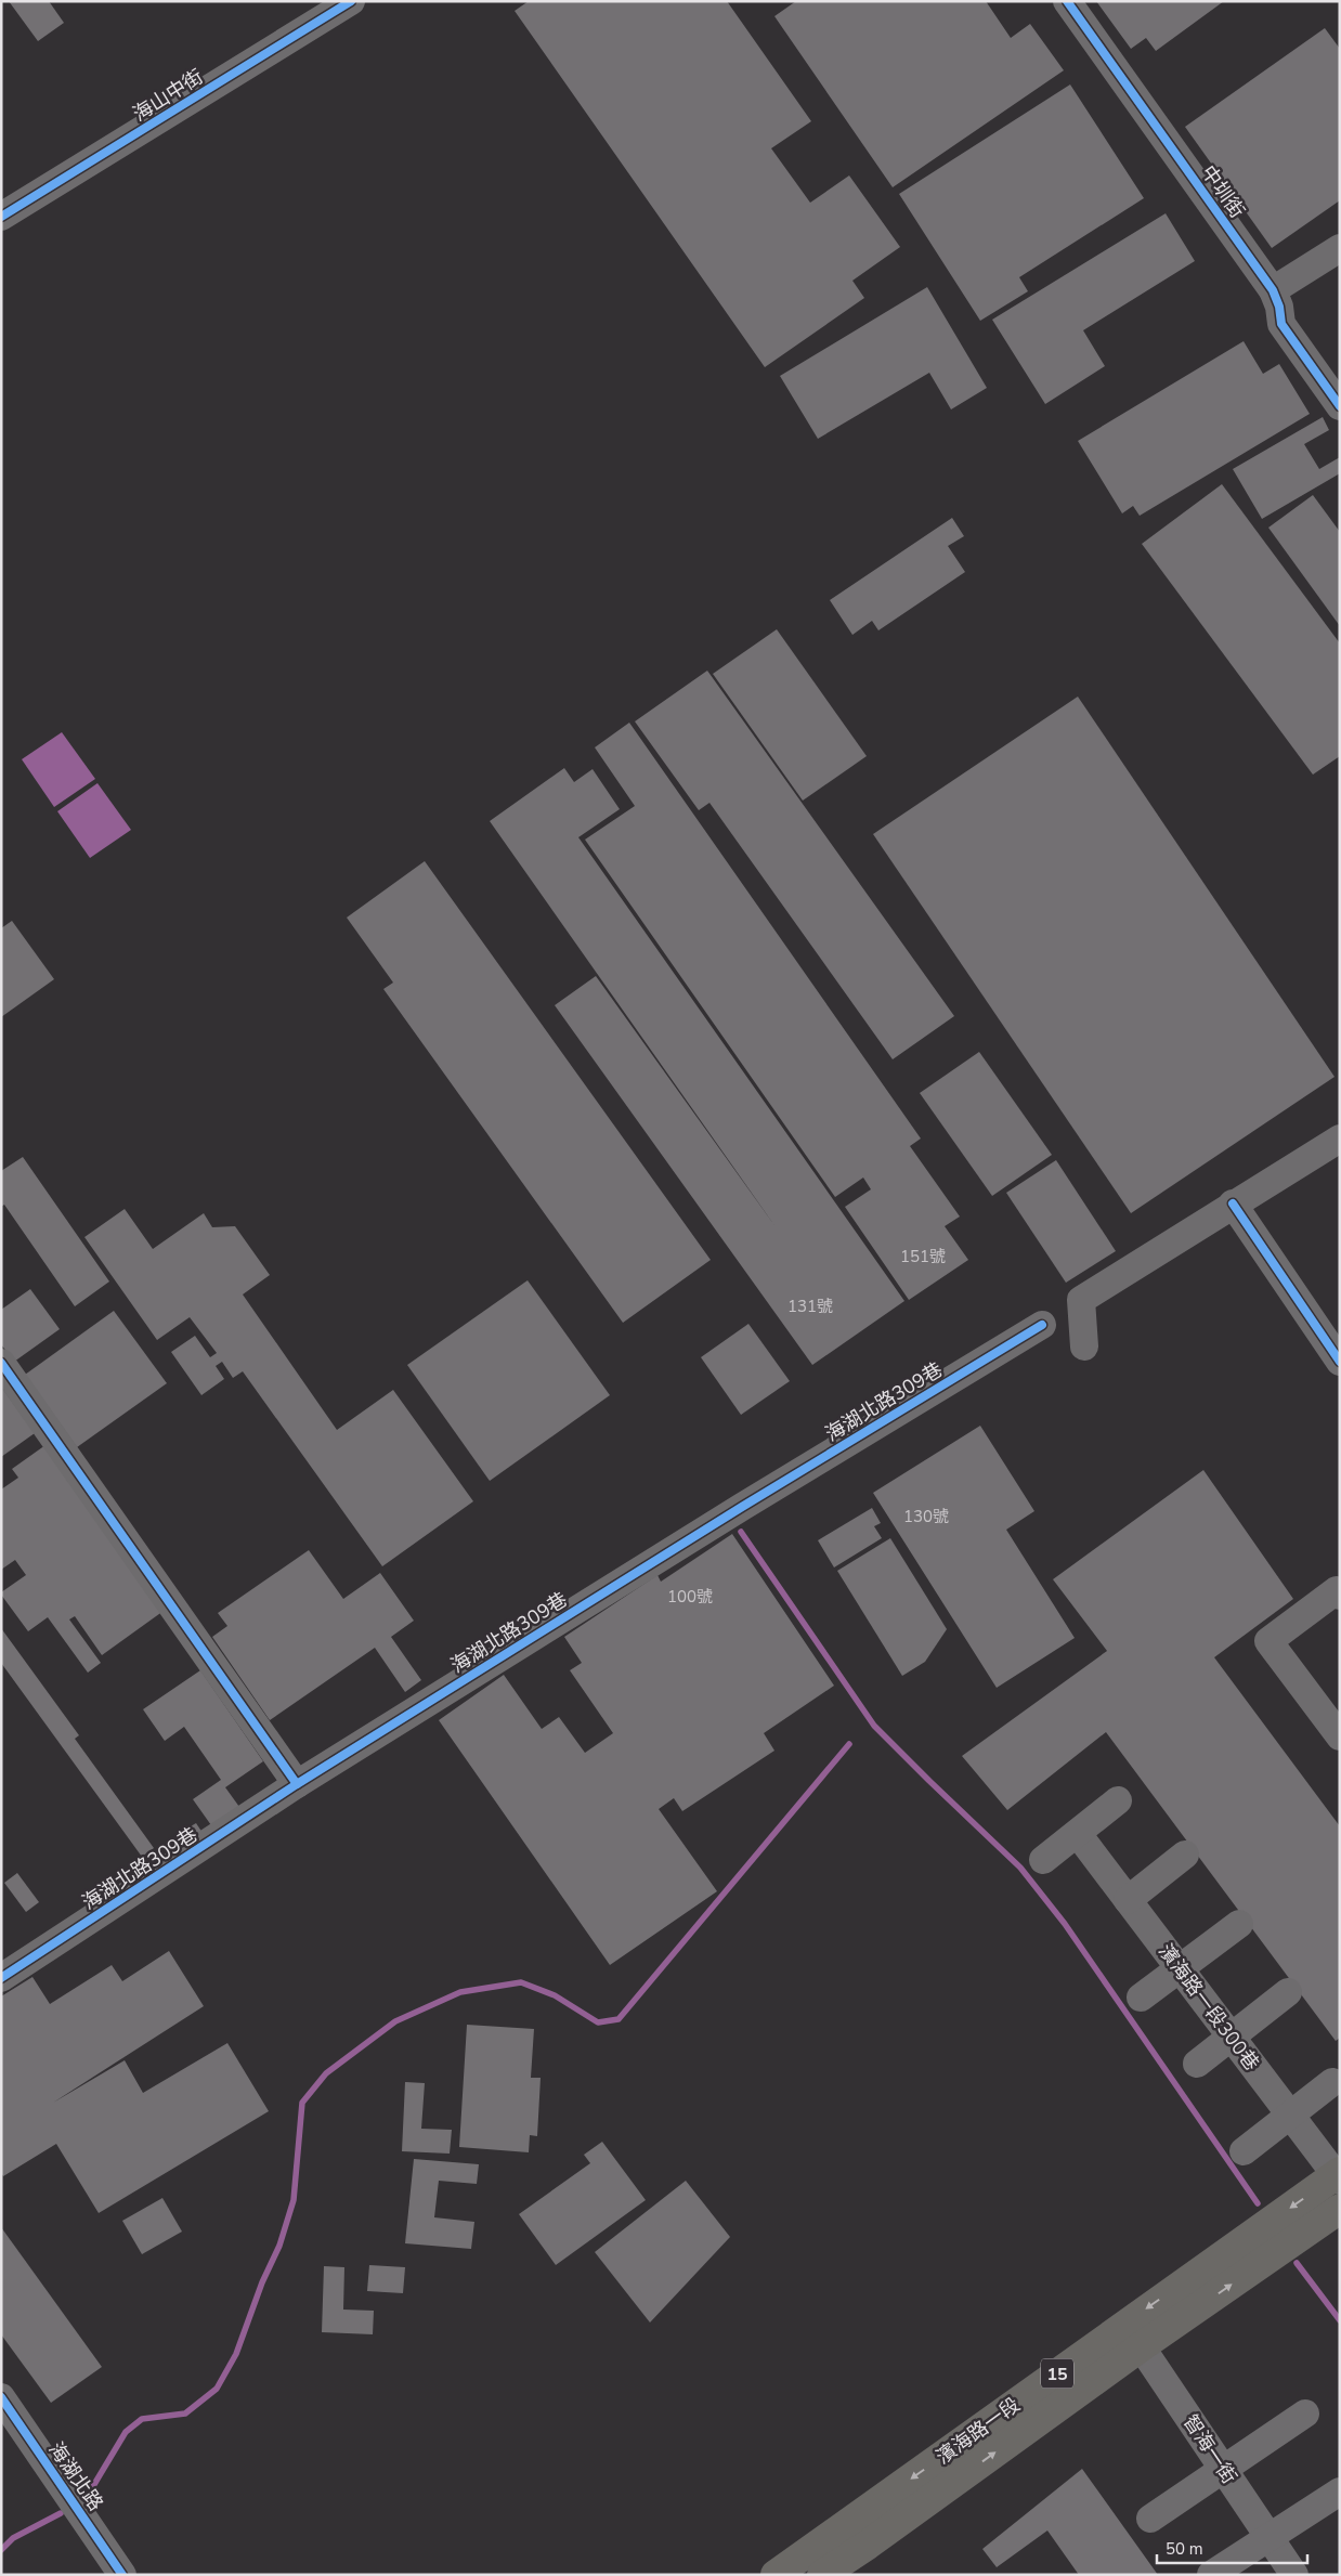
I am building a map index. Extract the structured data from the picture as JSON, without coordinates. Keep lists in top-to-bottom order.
{
  "streets": {
    "main road": ["15", "濱海路一段"],
    "street": [
      "海山中街",
      "中圳街",
      "海湖北路309巷",
      "濱海路一段300巷",
      "智海一街",
      "海湖北路"
    ]
  },
  "crossings": [
    ["濱海路一段300巷", "濱海路一段"],
    ["濱海路一段", "智海一街"]
  ],
  "house_numbers": [
    "151號",
    "131號",
    "130號",
    "100號"
  ],
  "scale_bar": "50 m"
}
